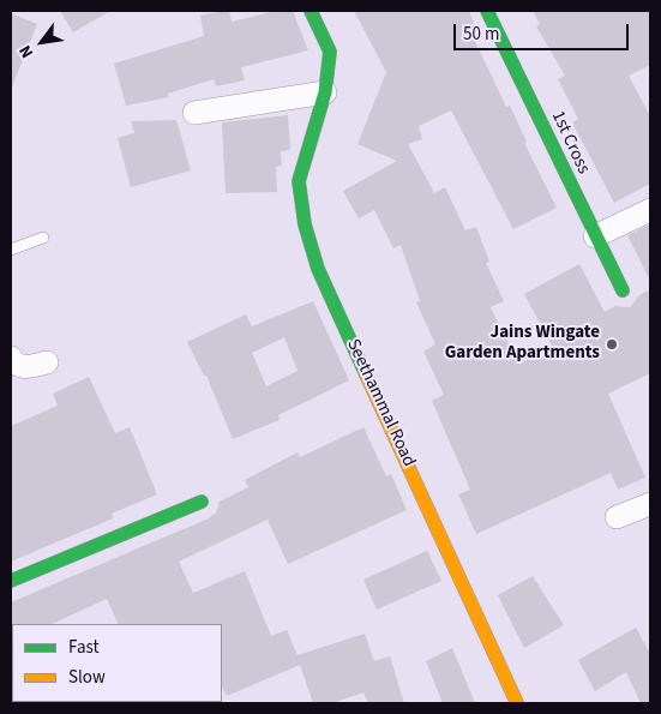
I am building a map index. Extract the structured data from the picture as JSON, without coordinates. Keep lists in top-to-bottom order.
{
  "streets": {
    "street": ["1st Cross", "Seethammal Road"]
  },
  "places": ["Jains Wingate Garden Apartments"],
  "legend": ["Fast", "Slow"],
  "scale_bar": "50 m",
  "north": "bottom left"
}
